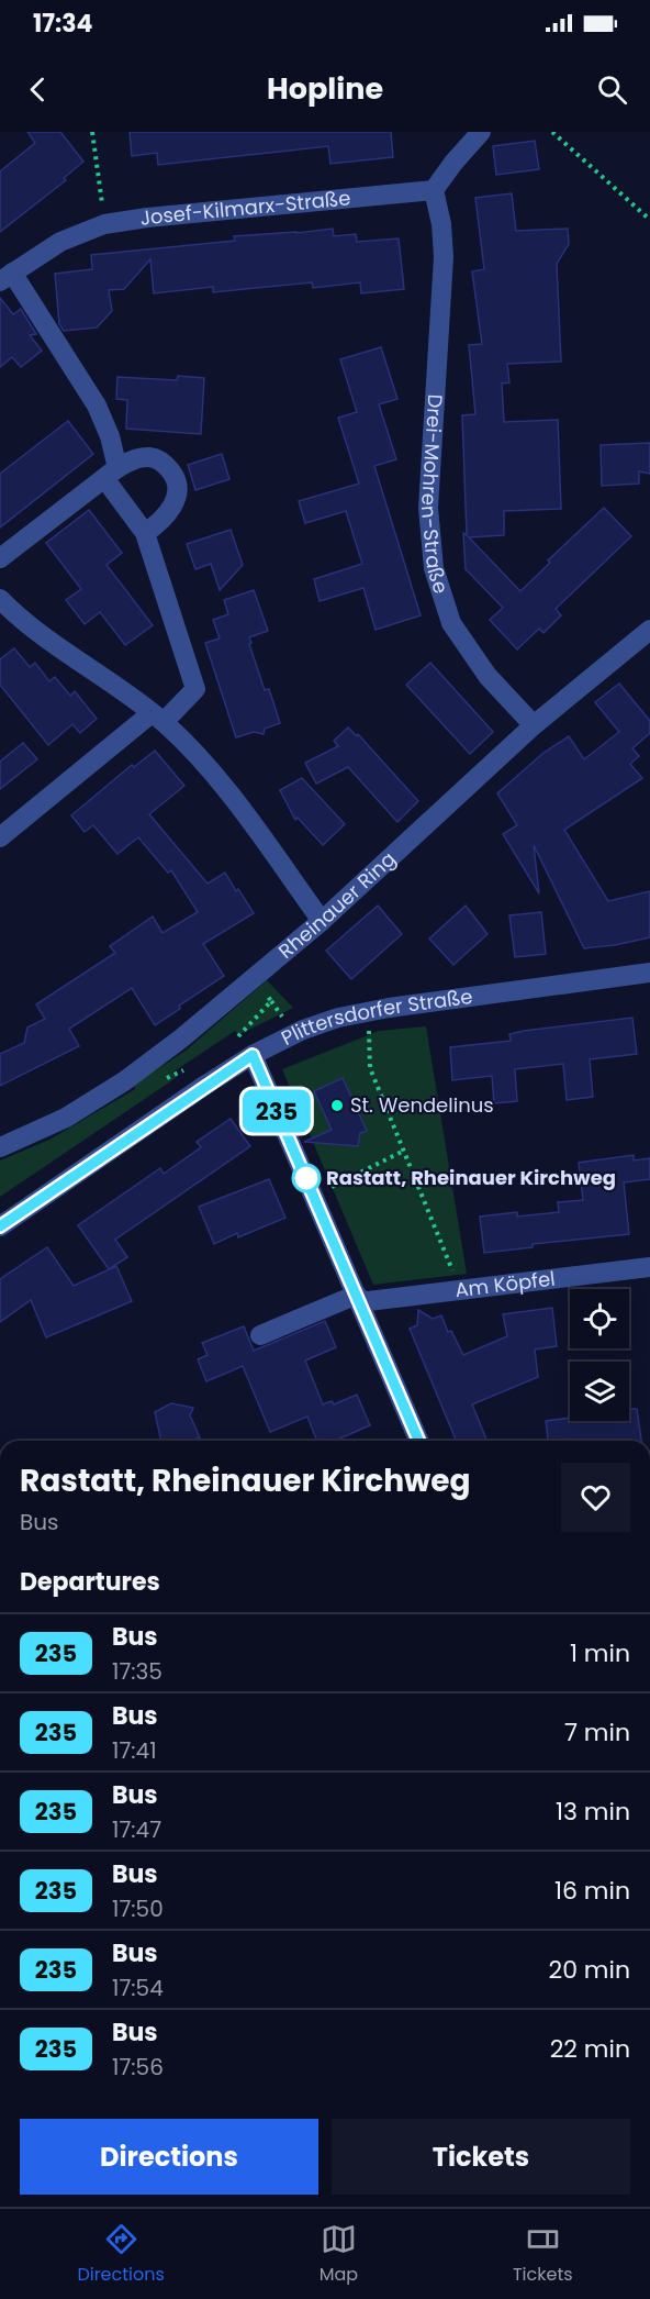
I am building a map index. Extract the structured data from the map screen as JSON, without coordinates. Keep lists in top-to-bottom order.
{
  "streets": {
    "street": [
      "Josef-Kilmarx-Straße",
      "Drei-Mohren-Straße",
      "Rheinauer Ring",
      "Plittersdorfer Straße",
      "Am Köpfel"
    ]
  },
  "crossings": [
    ["Josef-Kilmarx-Straße", "Drei-Mohren-Straße"],
    ["Drei-Mohren-Straße", "Rheinauer Ring"]
  ],
  "places": ["St. Wendelinus", "Rastatt, Rheinauer Kirchweg"],
  "lines": ["bus line 235"],
  "page": {
    "status": "17:34",
    "header": "Hopline",
    "on_map": "235",
    "heading": [
      ["Rastatt, Rheinauer Kirchweg", "Bus"],
      "Departures"
    ],
    "list": [
      {
        "mark": "235",
        "name": "Bus",
        "note": "17:35",
        "value": "1 min"
      },
      {
        "mark": "235",
        "name": "Bus",
        "note": "17:41",
        "value": "7 min"
      },
      {
        "mark": "235",
        "name": "Bus",
        "note": "17:47",
        "value": "13 min"
      },
      {
        "mark": "235",
        "name": "Bus",
        "note": "17:50",
        "value": "16 min"
      },
      {
        "mark": "235",
        "name": "Bus",
        "note": "17:54",
        "value": "20 min"
      },
      {
        "mark": "235",
        "name": "Bus",
        "note": "17:56",
        "value": "22 min"
      }
    ],
    "buttons": ["Directions", "Tickets"],
    "tabs": ["Directions", "Map", "Tickets"]
  }
}
